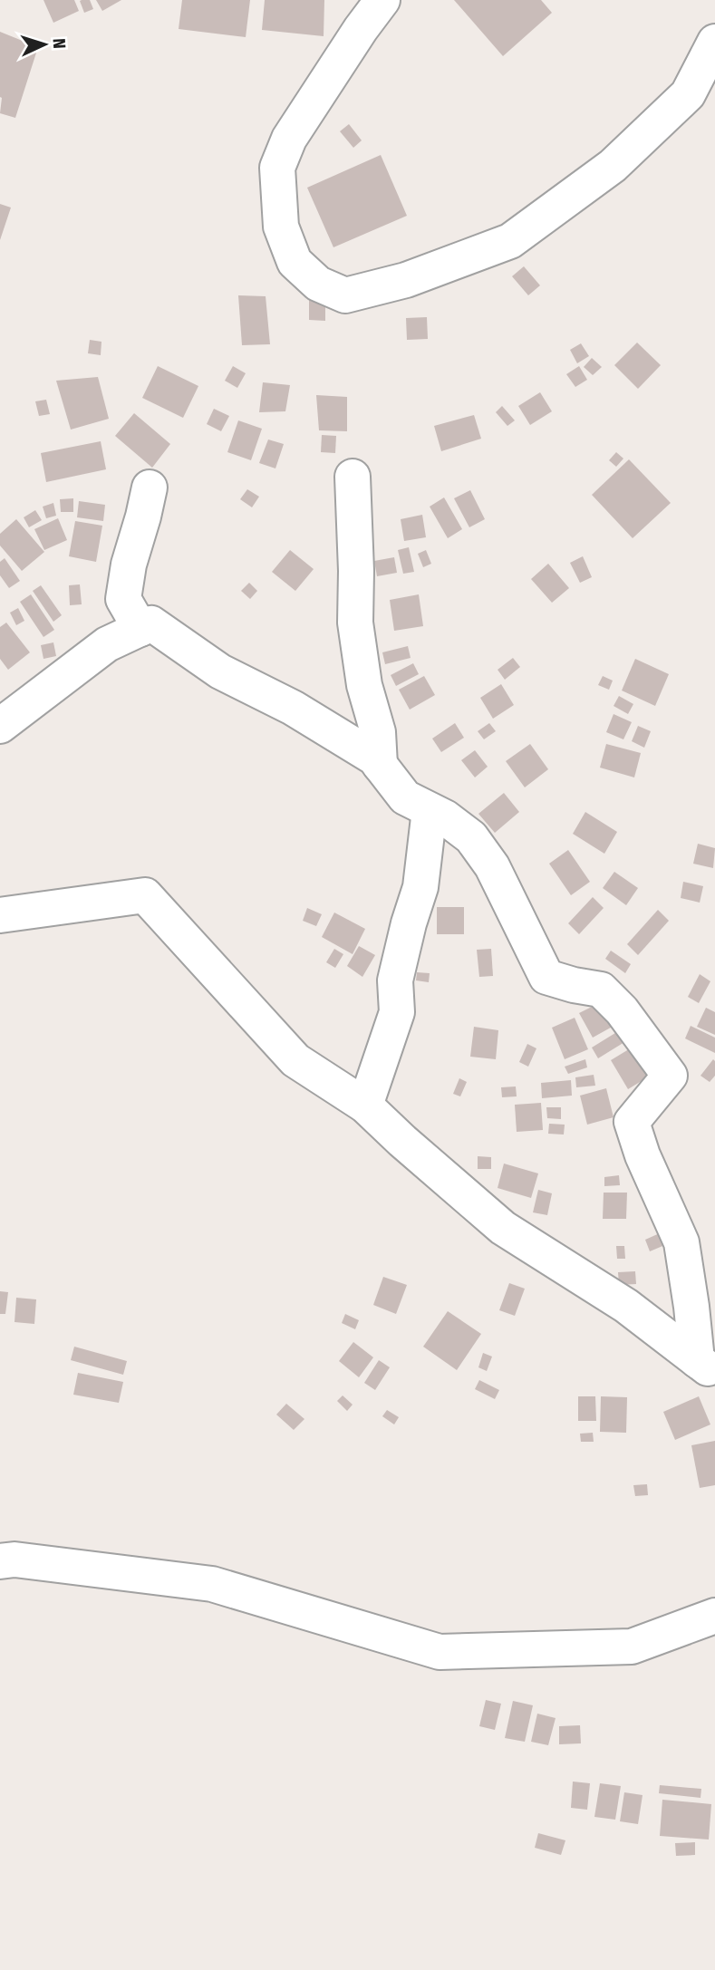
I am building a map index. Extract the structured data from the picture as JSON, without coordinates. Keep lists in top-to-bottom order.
{
  "north": "right"
}
